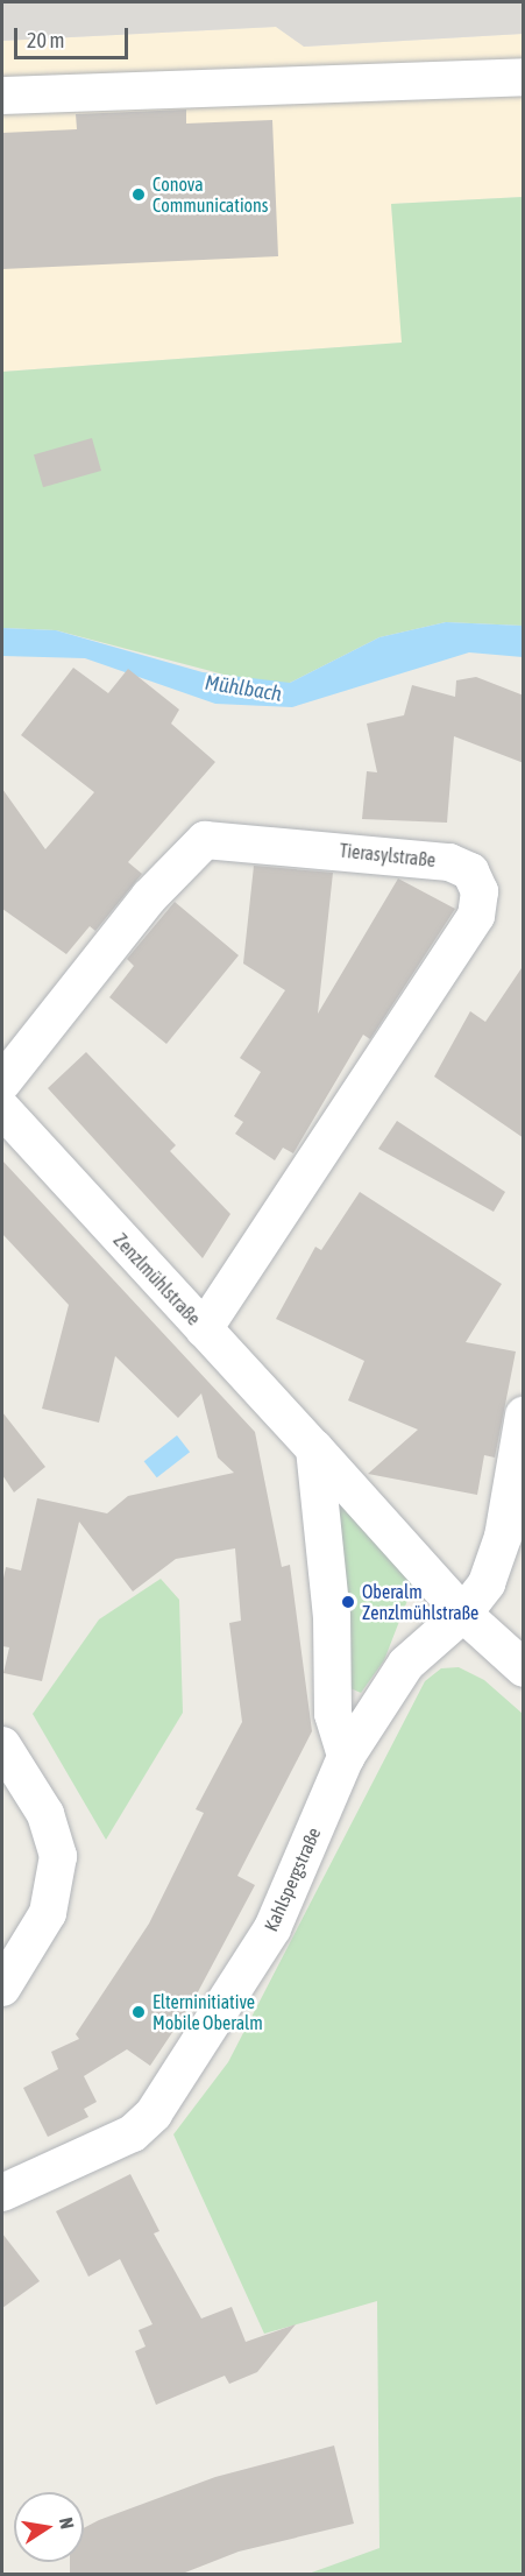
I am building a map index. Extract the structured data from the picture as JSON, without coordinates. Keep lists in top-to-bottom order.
{
  "streets": {
    "street": ["Tierasylstraße", "Zenzlmühlstraße", "Kahlspergstraße"]
  },
  "crossings": [
    ["Tierasylstraße", "Zenzlmühlstraße"],
    ["Zenzlmühlstraße", "Kahlspergstraße"]
  ],
  "water": ["Mühlbach"],
  "places": ["Conova Communications", "Oberalm Zenzlmühlstraße", "Elterninitiative Mobile Oberalm"],
  "scale_bar": "20 m",
  "north": "right"
}
